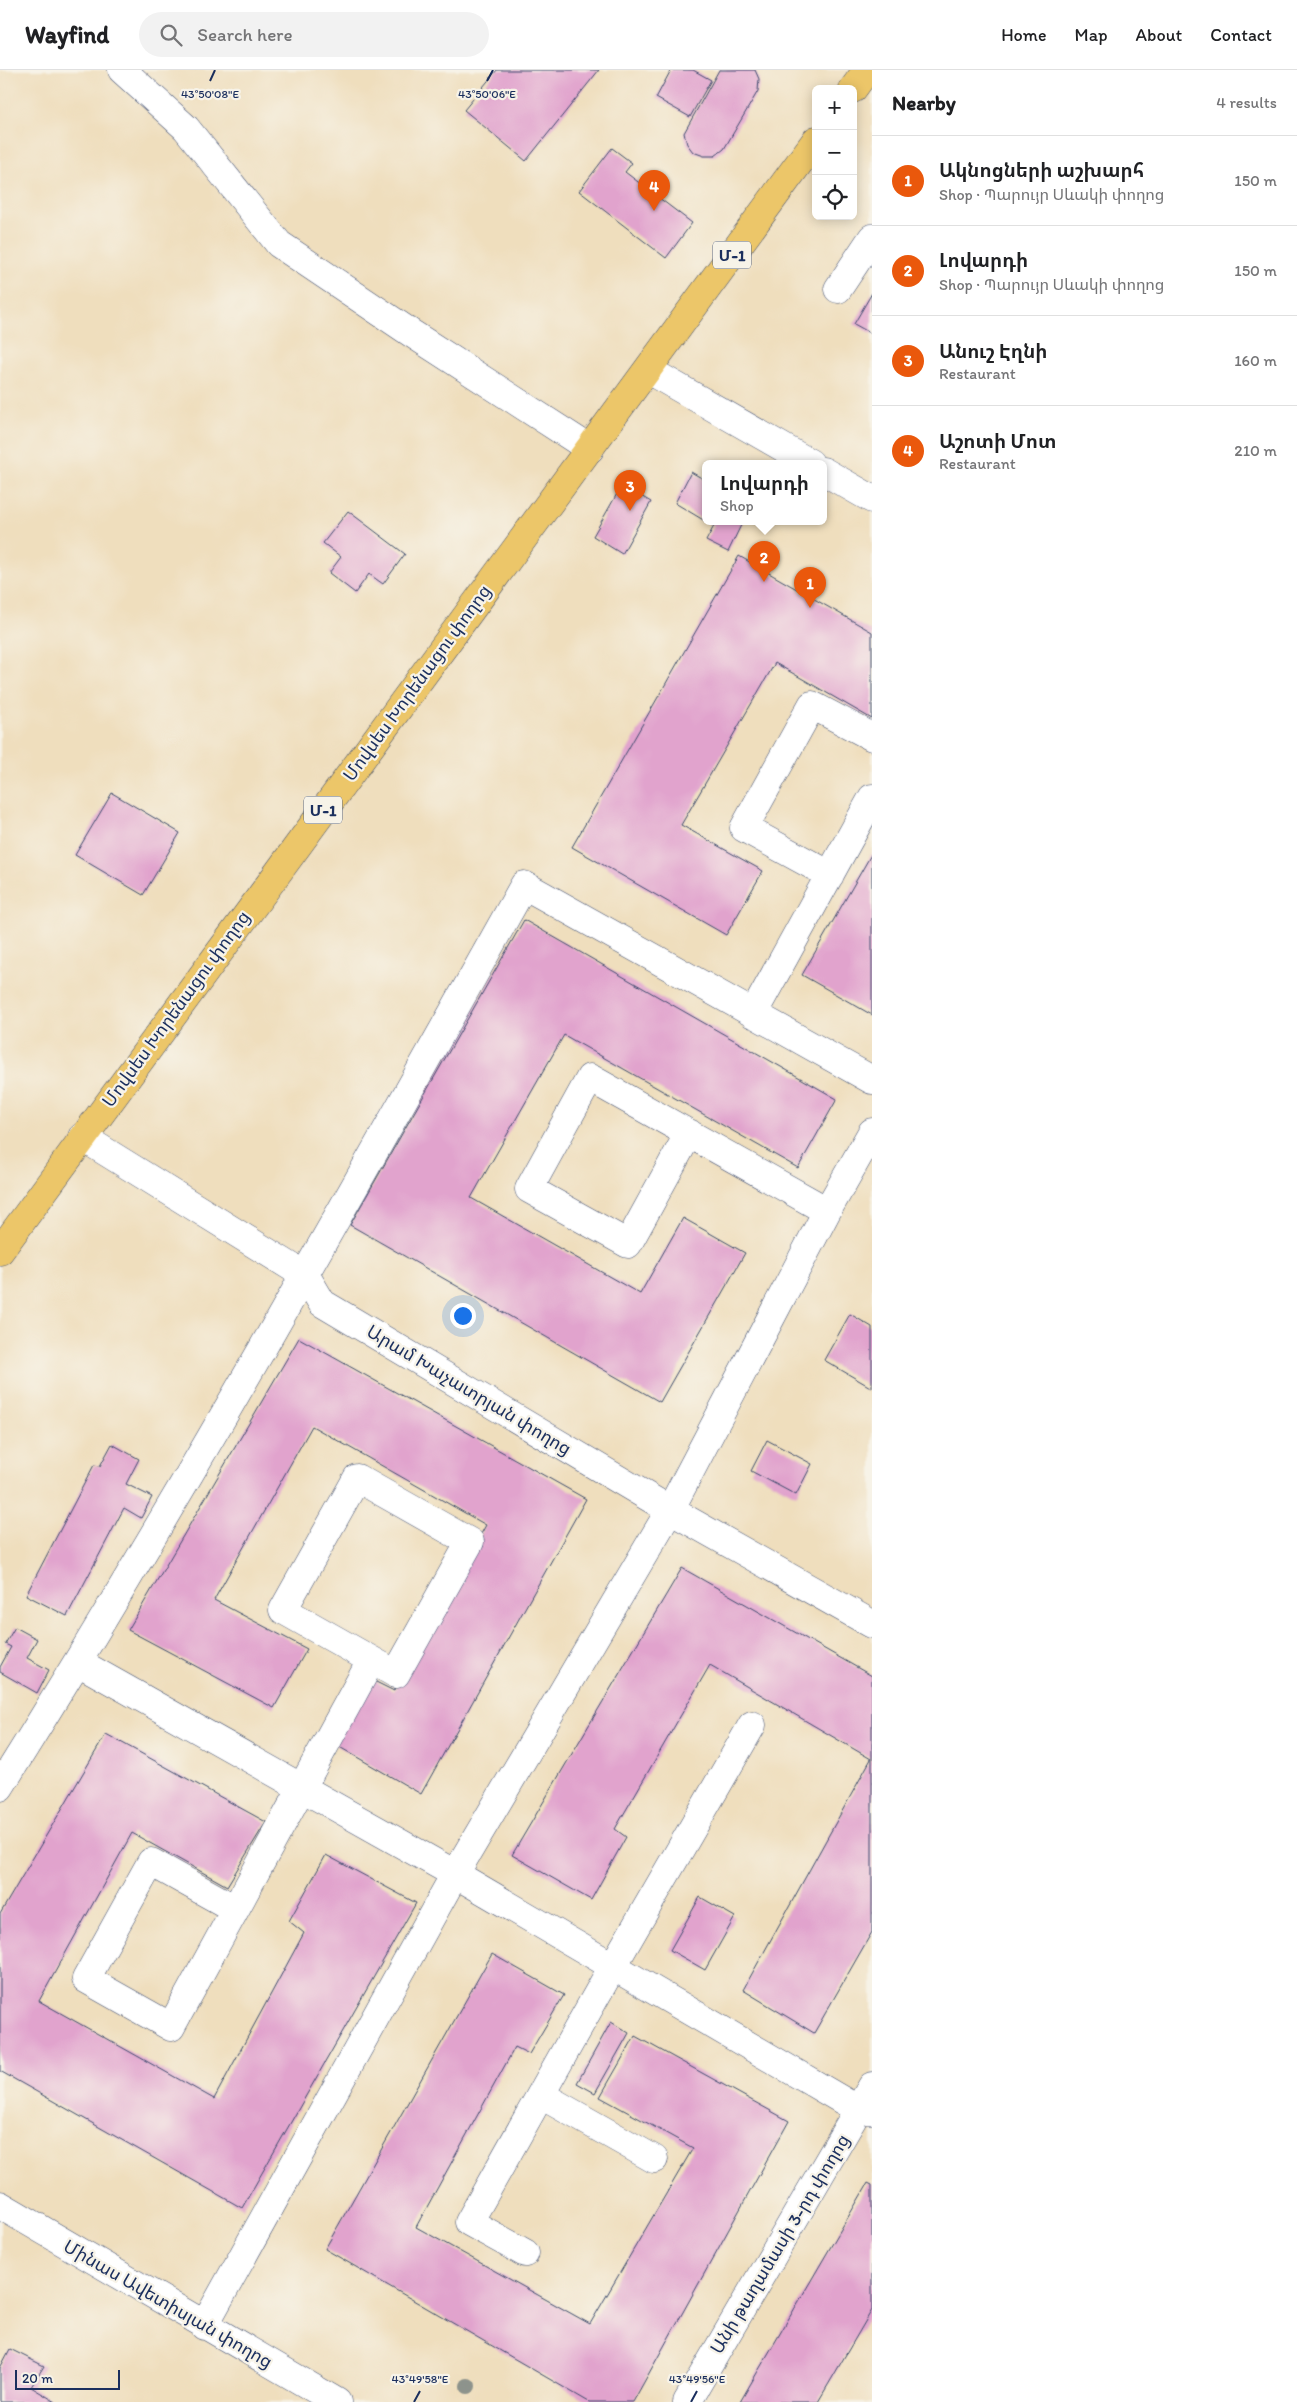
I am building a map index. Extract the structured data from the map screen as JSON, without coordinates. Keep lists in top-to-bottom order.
{
  "streets": {
    "highway": ["Մ-1", "Մովսես Խորենացու փողոց"],
    "street": ["Արամ Խաչատրյան փողոց", "Անի թաղամասի 3-րդ փողոց", "Մինաս Ավետիսյան փողոց"]
  },
  "crossings": [
    ["Մովսես Խորենացու փողոց", "Արամ Խաչատրյան փողոց"]
  ],
  "scale_bar": "20 m",
  "page": {
    "header": "Wayfind",
    "search": "Search here",
    "nav": [
      "Home",
      "Map",
      "About",
      "Contact"
    ],
    "heading": ["Nearby", "4 results"],
    "map_buttons": ["+", "−"],
    "list": [
      {
        "mark": "1",
        "name": "Ակնոցների աշխարհ",
        "note": "Shop · Պարույր Սևակի փողոց",
        "value": "150 m"
      },
      {
        "mark": "2",
        "name": "Լովարդի",
        "note": "Shop · Պարույր Սևակի փողոց",
        "value": "150 m"
      },
      {
        "mark": "3",
        "name": "Անուշ Էղնի",
        "note": "Restaurant",
        "value": "160 m"
      },
      {
        "mark": "4",
        "name": "Աշոտի Մոտ",
        "note": "Restaurant",
        "value": "210 m"
      }
    ],
    "pins": [
      "4",
      "3",
      "2",
      "1"
    ],
    "popup": ["Լովարդի", "Shop"],
    "scale": "20 m"
  },
  "coordinates": [
    "43°50'08\"E",
    "43°50'06\"E",
    "43°49'58\"E",
    "43°49'56\"E"
  ]
}
